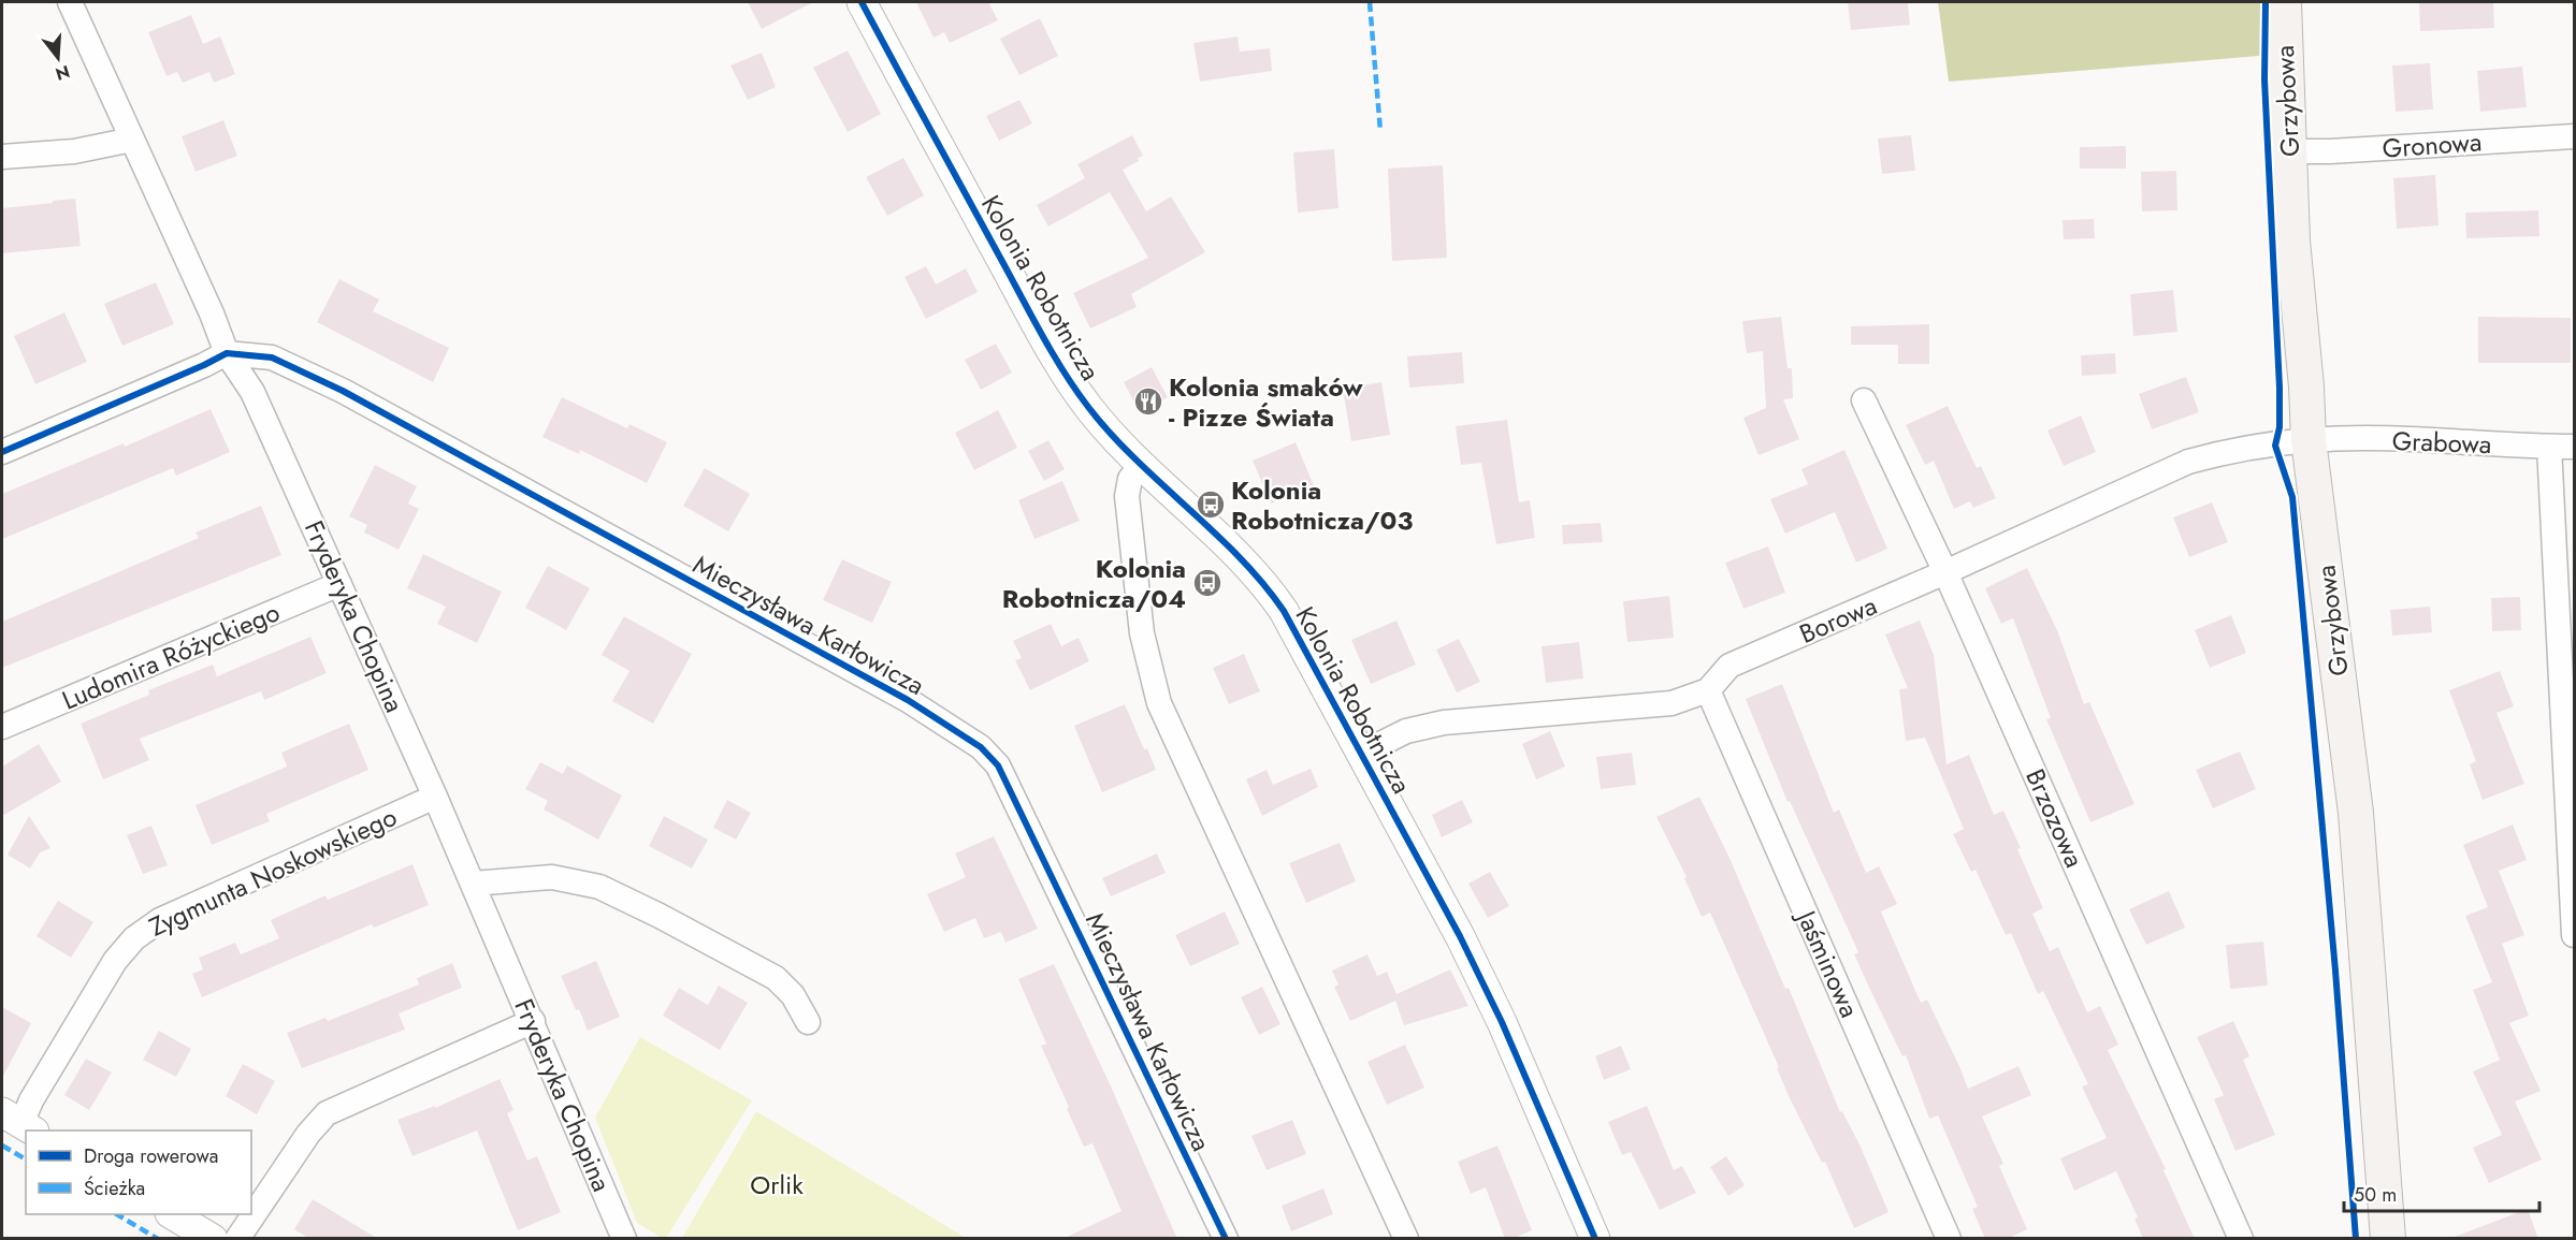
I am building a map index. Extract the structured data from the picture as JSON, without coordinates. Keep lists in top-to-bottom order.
{
  "streets": {
    "main road": ["Grzybowa"],
    "street": [
      "Gronowa",
      "Kolonia Robotnicza",
      "Grabowa",
      "Fryderyka Chopina",
      "Borowa",
      "Mieczysława Karłowicza",
      "Ludomira Różyckiego",
      "Brzozowa",
      "Zygmunta Noskowskiego",
      "Jaśminowa"
    ]
  },
  "crossings": [
    ["Grzybowa", "Gronowa"],
    ["Grzybowa", "Grabowa"],
    ["Grzybowa", "Borowa"],
    ["Grabowa", "Borowa"],
    ["Fryderyka Chopina", "Mieczysława Karłowicza"],
    ["Fryderyka Chopina", "Ludomira Różyckiego"],
    ["Fryderyka Chopina", "Zygmunta Noskowskiego"],
    ["Borowa", "Brzozowa"],
    ["Borowa", "Jaśminowa"]
  ],
  "parks": ["Orlik"],
  "places": {
    "restaurant": ["Kolonia smaków - Pizze Świata"],
    "bus stop": ["Kolonia Robotnicza/03", "Kolonia Robotnicza/04"]
  },
  "legend": ["Droga rowerowa", "Ścieżka"],
  "scale_bar": "50 m",
  "north": "bottom"
}
